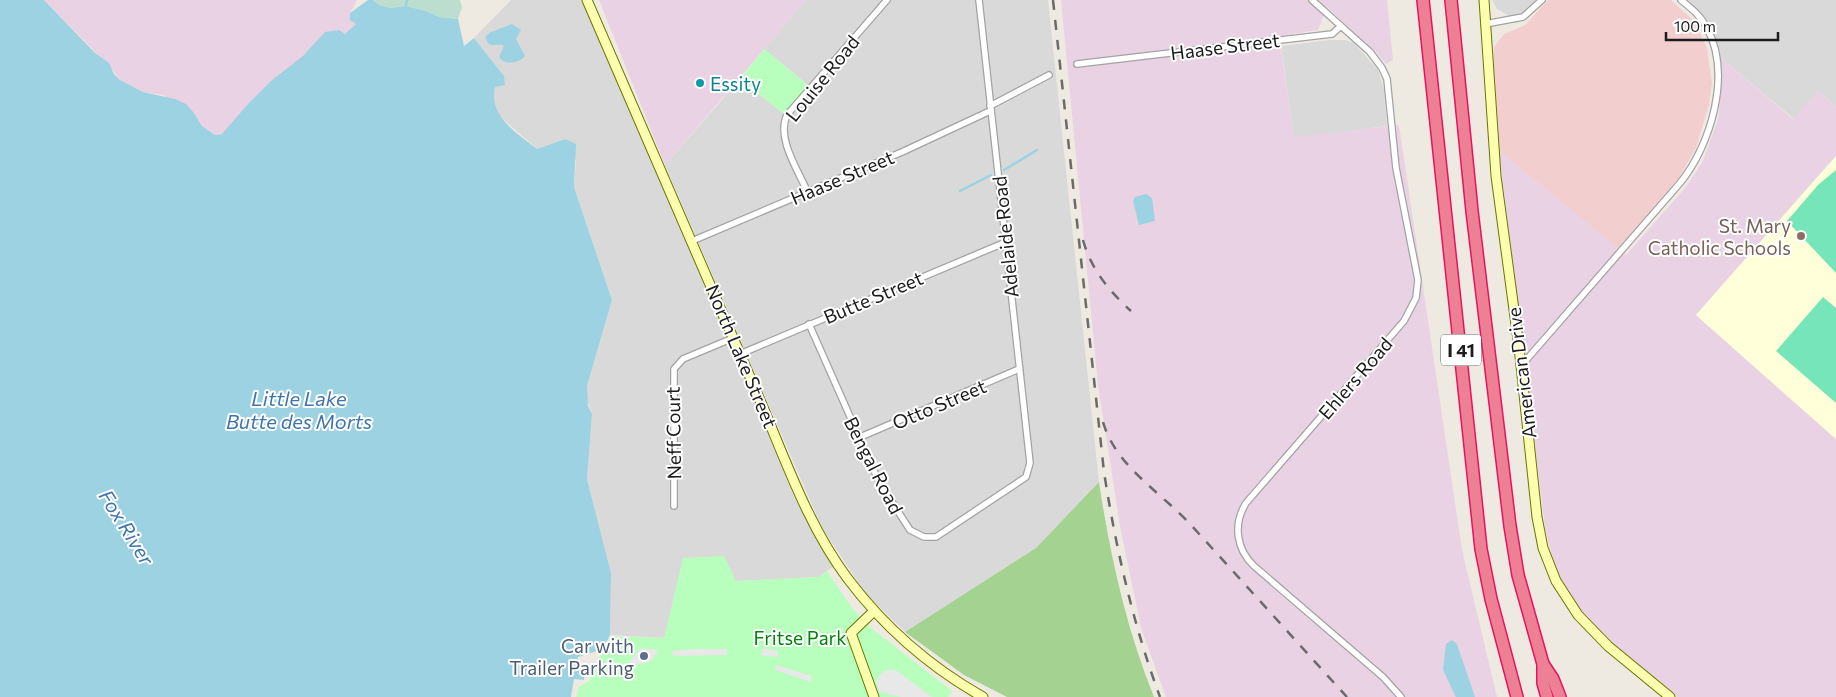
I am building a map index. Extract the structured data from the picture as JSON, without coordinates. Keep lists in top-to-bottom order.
{
  "streets": {
    "highway": ["I 41"],
    "street": [
      "Haase Street",
      "Louise Road",
      "Adelaide Road",
      "Butte Street",
      "North Lake Street",
      "American Drive",
      "Ehlers Road",
      "Otto Street",
      "Neff Court",
      "Bengal Road"
    ]
  },
  "crossings": [
    ["Haase Street", "Louise Road"],
    ["Haase Street", "Adelaide Road"],
    ["Haase Street", "North Lake Street"],
    ["Haase Street", "Ehlers Road"],
    ["Adelaide Road", "Butte Street"],
    ["Adelaide Road", "Otto Street"],
    ["Adelaide Road", "Bengal Road"],
    ["Butte Street", "North Lake Street"],
    ["Butte Street", "Bengal Road"],
    ["North Lake Street", "Neff Court"],
    ["Otto Street", "Bengal Road"]
  ],
  "water": ["Little Lake Butte des Morts", "Fox River"],
  "parks": ["Fritse Park"],
  "places": ["Essity", "St. Mary Catholic Schools", "Car with Trailer Parking"],
  "scale_bar": "100 m"
}
